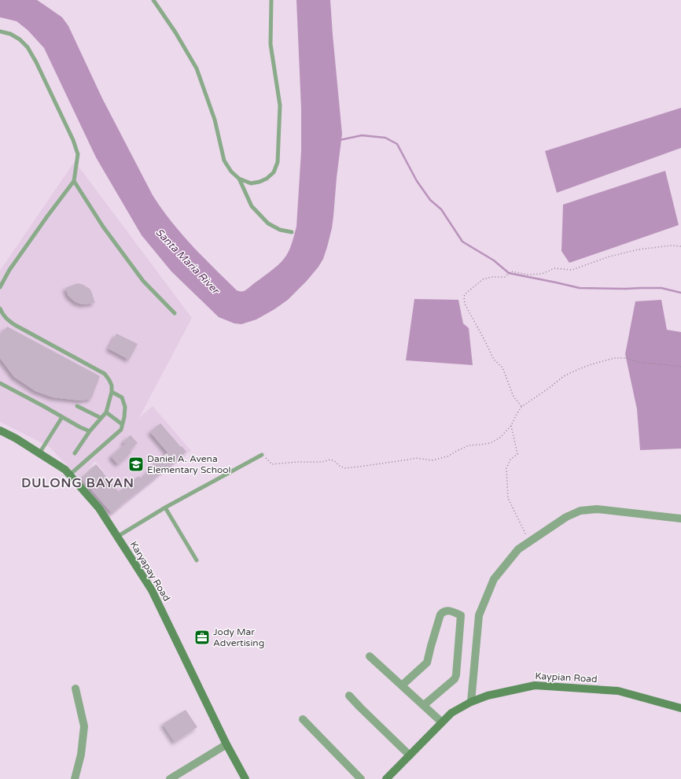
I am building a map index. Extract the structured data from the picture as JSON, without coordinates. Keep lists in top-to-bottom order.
{
  "streets": {
    "main road": ["Karyapay Road", "Kaypian Road"]
  },
  "districts": ["DULONG BAYAN"],
  "water": ["Santa Maria River"],
  "places": {
    "school or university": ["Daniel A. Avena Elementary School"],
    "office": ["Jody Mar Advertising"]
  }
}
